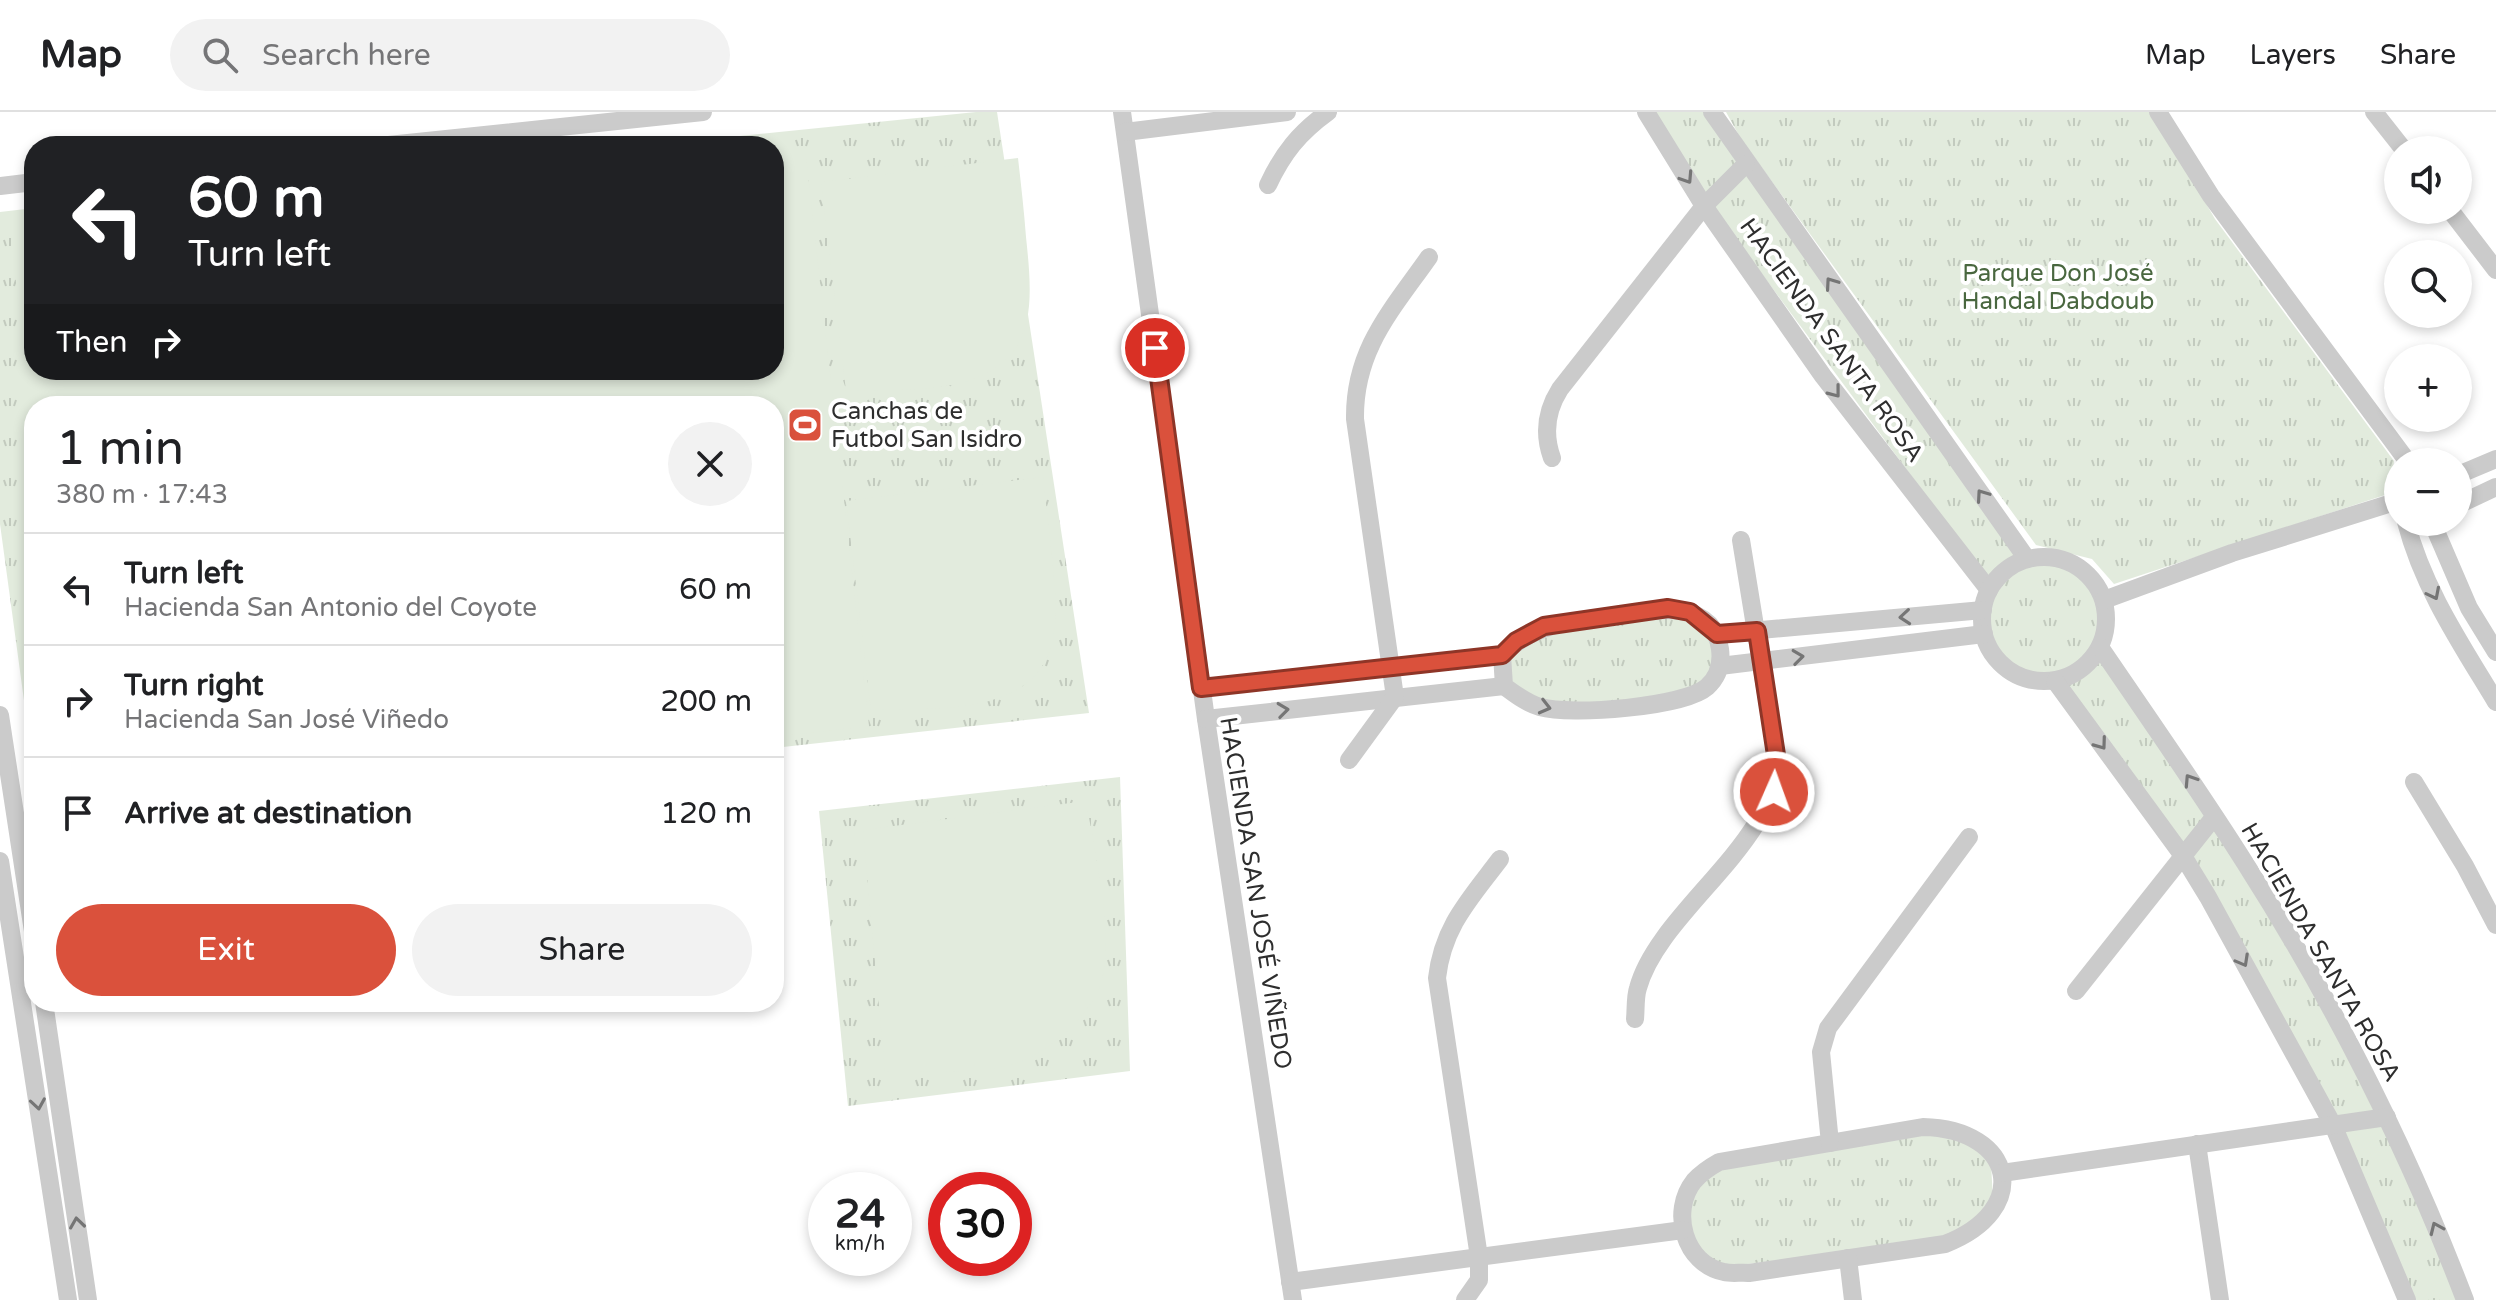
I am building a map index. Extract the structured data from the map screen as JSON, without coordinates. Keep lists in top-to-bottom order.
{
  "streets": {
    "street": ["HACIENDA SANTA ROSA", "HACIENDA SAN JOSÉ VIÑEDO"]
  },
  "parks": ["Parque Don José Handal Dabdoub"],
  "places": {
    "sports": ["Canchas de Futbol San Isidro"]
  },
  "page": {
    "header": "Map",
    "search": "Search here",
    "nav": ["Map", "Layers", "Share"],
    "map_buttons": ["+", "−"],
    "turn": ["60 m", "Turn left"],
    "then": "Then",
    "heading": ["1 min", "380 m · 17:43"],
    "list": [
      {
        "name": "Turn left",
        "note": "Hacienda San Antonio del Coyote",
        "value": "60 m"
      },
      {
        "name": "Turn right",
        "note": "Hacienda San José Viñedo",
        "value": "200 m"
      },
      {
        "name": "Arrive at destination",
        "value": "120 m"
      }
    ],
    "buttons": ["Exit", "Share"],
    "speed": "24 km/h",
    "limit": "30"
  }
}
